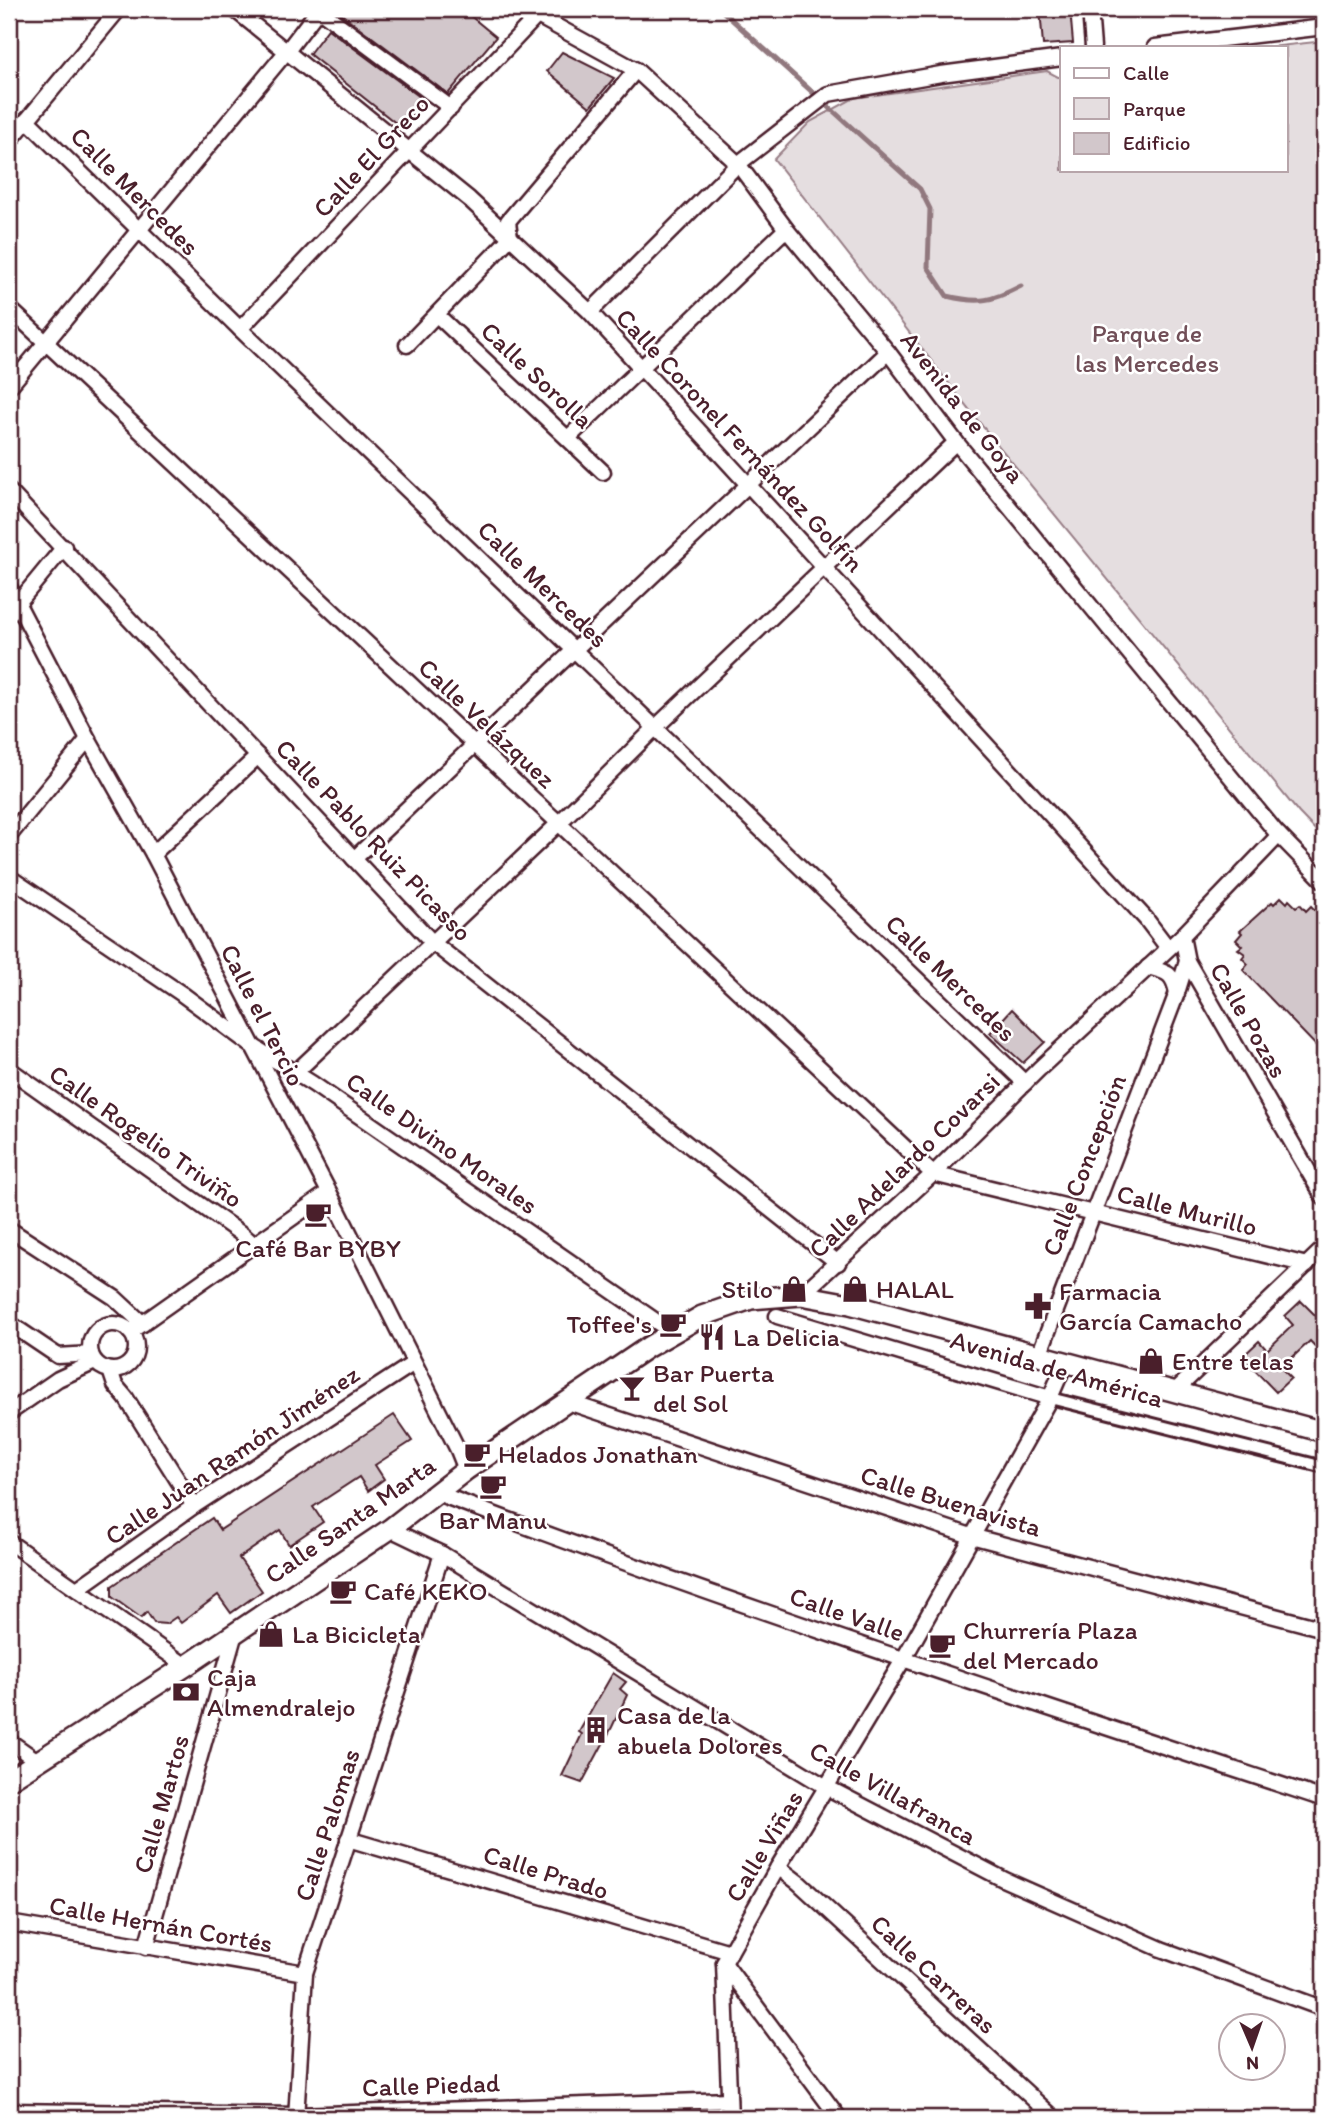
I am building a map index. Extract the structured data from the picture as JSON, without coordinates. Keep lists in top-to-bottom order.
{
  "streets": {
    "street": [
      "Calle El Greco",
      "Calle Mercedes",
      "Calle Sorolla",
      "Avenida de Goya",
      "Calle Coronel Fernández Golfín",
      "Calle Velázquez",
      "Calle Pablo Ruiz Picasso",
      "Calle el Tercio",
      "Calle Pozas",
      "Calle Rogelio Triviño",
      "Calle Divino Morales",
      "Calle Adelardo Covarsi",
      "Calle Concepción",
      "Calle Murillo",
      "Avenida de América",
      "Calle Juan Ramón Jiménez",
      "Calle Buenavista",
      "Calle Santa Marta",
      "Calle Valle",
      "Calle Villafranca",
      "Calle Martos",
      "Calle Palomas",
      "Calle Viñas",
      "Calle Prado",
      "Calle Hernán Cortés",
      "Calle Carreras",
      "Calle Piedad"
    ]
  },
  "crossings": [
    ["Calle El Greco", "Calle Mercedes"],
    ["Calle El Greco", "Avenida de Goya"],
    ["Calle El Greco", "Calle Coronel Fernández Golfín"],
    ["Calle Mercedes", "Calle Adelardo Covarsi"],
    ["Avenida de Goya", "Calle Adelardo Covarsi"],
    ["Calle Coronel Fernández Golfín", "Calle Adelardo Covarsi"],
    ["Calle Velázquez", "Calle Adelardo Covarsi"],
    ["Calle Velázquez", "Calle Murillo"],
    ["Calle Pablo Ruiz Picasso", "Calle Adelardo Covarsi"],
    ["Calle el Tercio", "Calle Divino Morales"],
    ["Calle el Tercio", "Calle Juan Ramón Jiménez"],
    ["Calle el Tercio", "Calle Santa Marta"],
    ["Calle Pozas", "Calle Adelardo Covarsi"],
    ["Calle Pozas", "Calle Concepción"],
    ["Calle Divino Morales", "Calle Santa Marta"],
    ["Calle Adelardo Covarsi", "Calle Murillo"],
    ["Calle Adelardo Covarsi", "Avenida de América"],
    ["Calle Concepción", "Calle Murillo"],
    ["Calle Concepción", "Avenida de América"],
    ["Avenida de América", "Calle Santa Marta"],
    ["Avenida de América", "Calle Viñas"],
    ["Calle Buenavista", "Calle Santa Marta"],
    ["Calle Buenavista", "Calle Viñas"],
    ["Calle Santa Marta", "Calle Valle"],
    ["Calle Santa Marta", "Calle Villafranca"],
    ["Calle Santa Marta", "Calle Martos"],
    ["Calle Valle", "Calle Viñas"],
    ["Calle Villafranca", "Calle Palomas"],
    ["Calle Villafranca", "Calle Viñas"],
    ["Calle Martos", "Calle Hernán Cortés"],
    ["Calle Palomas", "Calle Prado"],
    ["Calle Palomas", "Calle Hernán Cortés"],
    ["Calle Palomas", "Calle Piedad"],
    ["Calle Viñas", "Calle Prado"],
    ["Calle Viñas", "Calle Carreras"]
  ],
  "parks": ["Parque de las Mercedes"],
  "places": {
    "cafe": [
      "Café Bar BYBY",
      "Toffee's",
      "Helados Jonathan",
      "Bar Manu",
      "Café KEKO",
      "Churrería Plaza del Mercado"
    ],
    "shop": [
      "Stilo",
      "HALAL",
      "Entre telas",
      "La Bicicleta"
    ],
    "pharmacy": ["Farmacia García Camacho"],
    "restaurant": ["La Delicia"],
    "bar": ["Bar Puerta del Sol"],
    "bank": ["Caja Almendralejo"],
    "building": ["Casa de la abuela Dolores"]
  },
  "legend": ["Calle", "Parque", "Edificio"],
  "north": "bottom"
}
